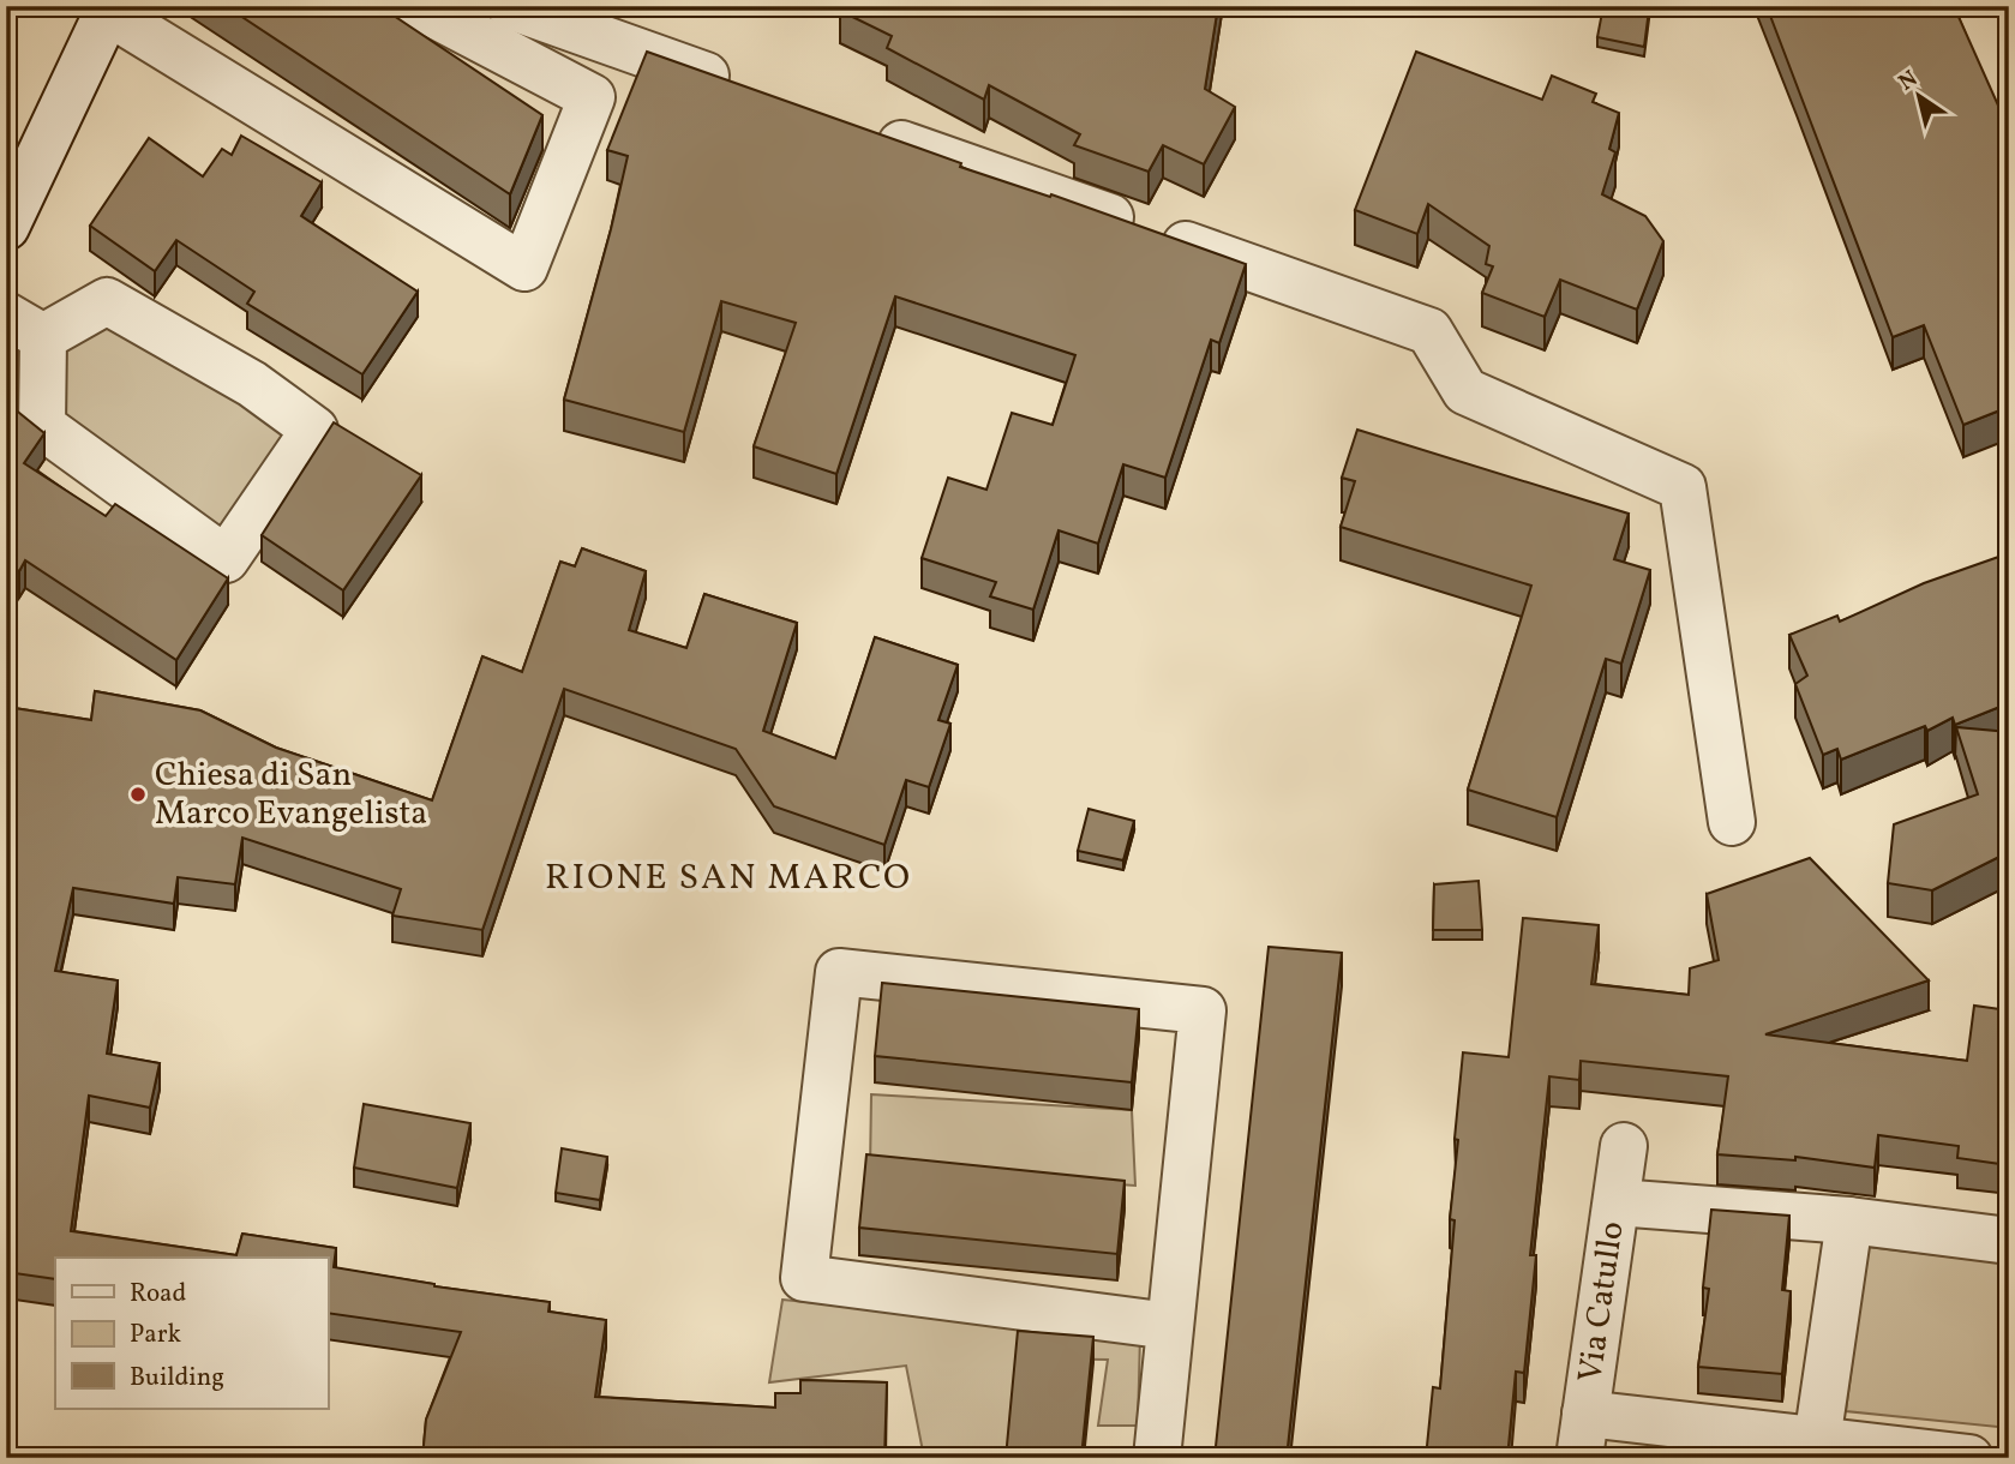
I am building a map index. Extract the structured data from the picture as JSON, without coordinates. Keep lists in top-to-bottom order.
{
  "streets": {
    "street": ["Via Catullo"]
  },
  "districts": ["RIONE SAN MARCO"],
  "places": ["Chiesa di San Marco Evangelista"],
  "legend": ["Road", "Park", "Building"],
  "north": "top left"
}
